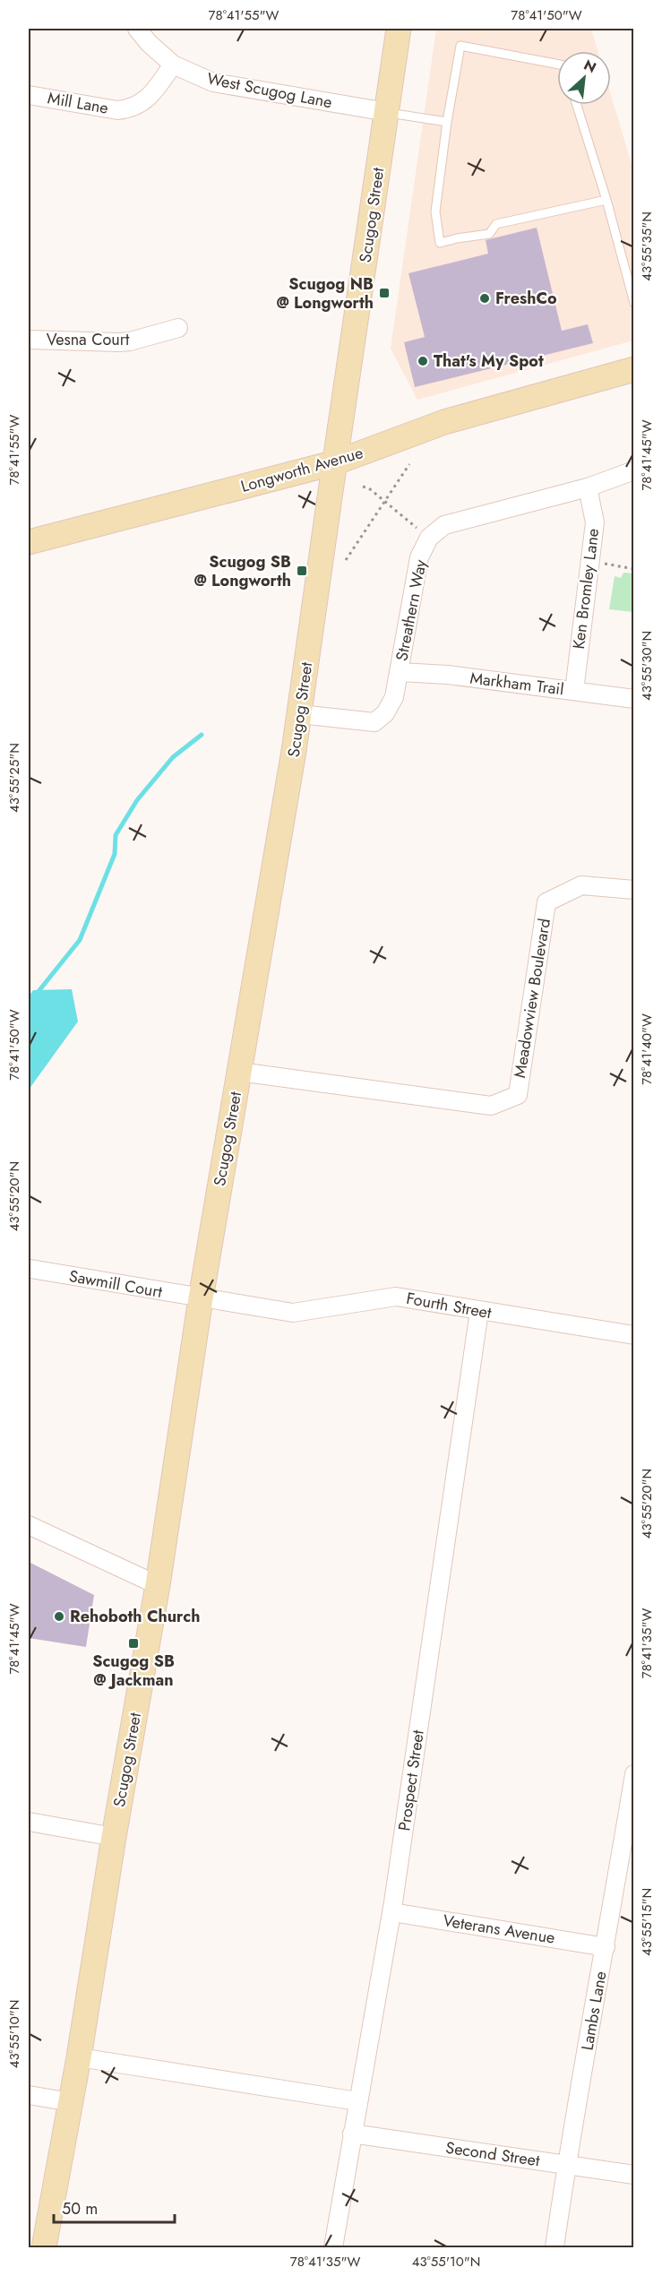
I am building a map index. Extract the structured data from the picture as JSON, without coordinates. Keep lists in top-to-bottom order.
{
  "streets": {
    "street": [
      "West Scugog Lane",
      "Mill Lane",
      "Scugog Street",
      "Vesna Court",
      "Longworth Avenue",
      "Ken Bromley Lane",
      "Streathern Way",
      "Markham Trail",
      "Meadowview Boulevard",
      "Sawmill Court",
      "Fourth Street",
      "Prospect Street",
      "Veterans Avenue",
      "Lambs Lane",
      "Second Street"
    ]
  },
  "crossings": [
    ["West Scugog Lane", "Mill Lane"],
    ["West Scugog Lane", "Scugog Street"],
    ["Scugog Street", "Longworth Avenue"],
    ["Scugog Street", "Streathern Way"],
    ["Scugog Street", "Meadowview Boulevard"],
    ["Scugog Street", "Sawmill Court"],
    ["Scugog Street", "Fourth Street"],
    ["Ken Bromley Lane", "Streathern Way"],
    ["Ken Bromley Lane", "Markham Trail"],
    ["Streathern Way", "Markham Trail"],
    ["Sawmill Court", "Fourth Street"],
    ["Fourth Street", "Prospect Street"],
    ["Prospect Street", "Veterans Avenue"],
    ["Prospect Street", "Second Street"],
    ["Veterans Avenue", "Lambs Lane"],
    ["Lambs Lane", "Second Street"]
  ],
  "places": {
    "transit": ["Scugog NB @ Longworth", "Scugog SB @ Longworth", "Scugog SB @ Jackman"],
    "other": ["FreshCo", "That's My Spot", "Rehoboth Church"]
  },
  "scale_bar": "50 m",
  "north": "top right",
  "coordinates": [
    "78°41'55\"W",
    "78°41'50\"W",
    "43°55'35\"N",
    "78°41'45\"W",
    "43°55'30\"N",
    "43°55'25\"N",
    "78°41'40\"W",
    "43°55'20\"N",
    "78°41'35\"W",
    "43°55'15\"N",
    "43°55'10\"N"
  ]
}
